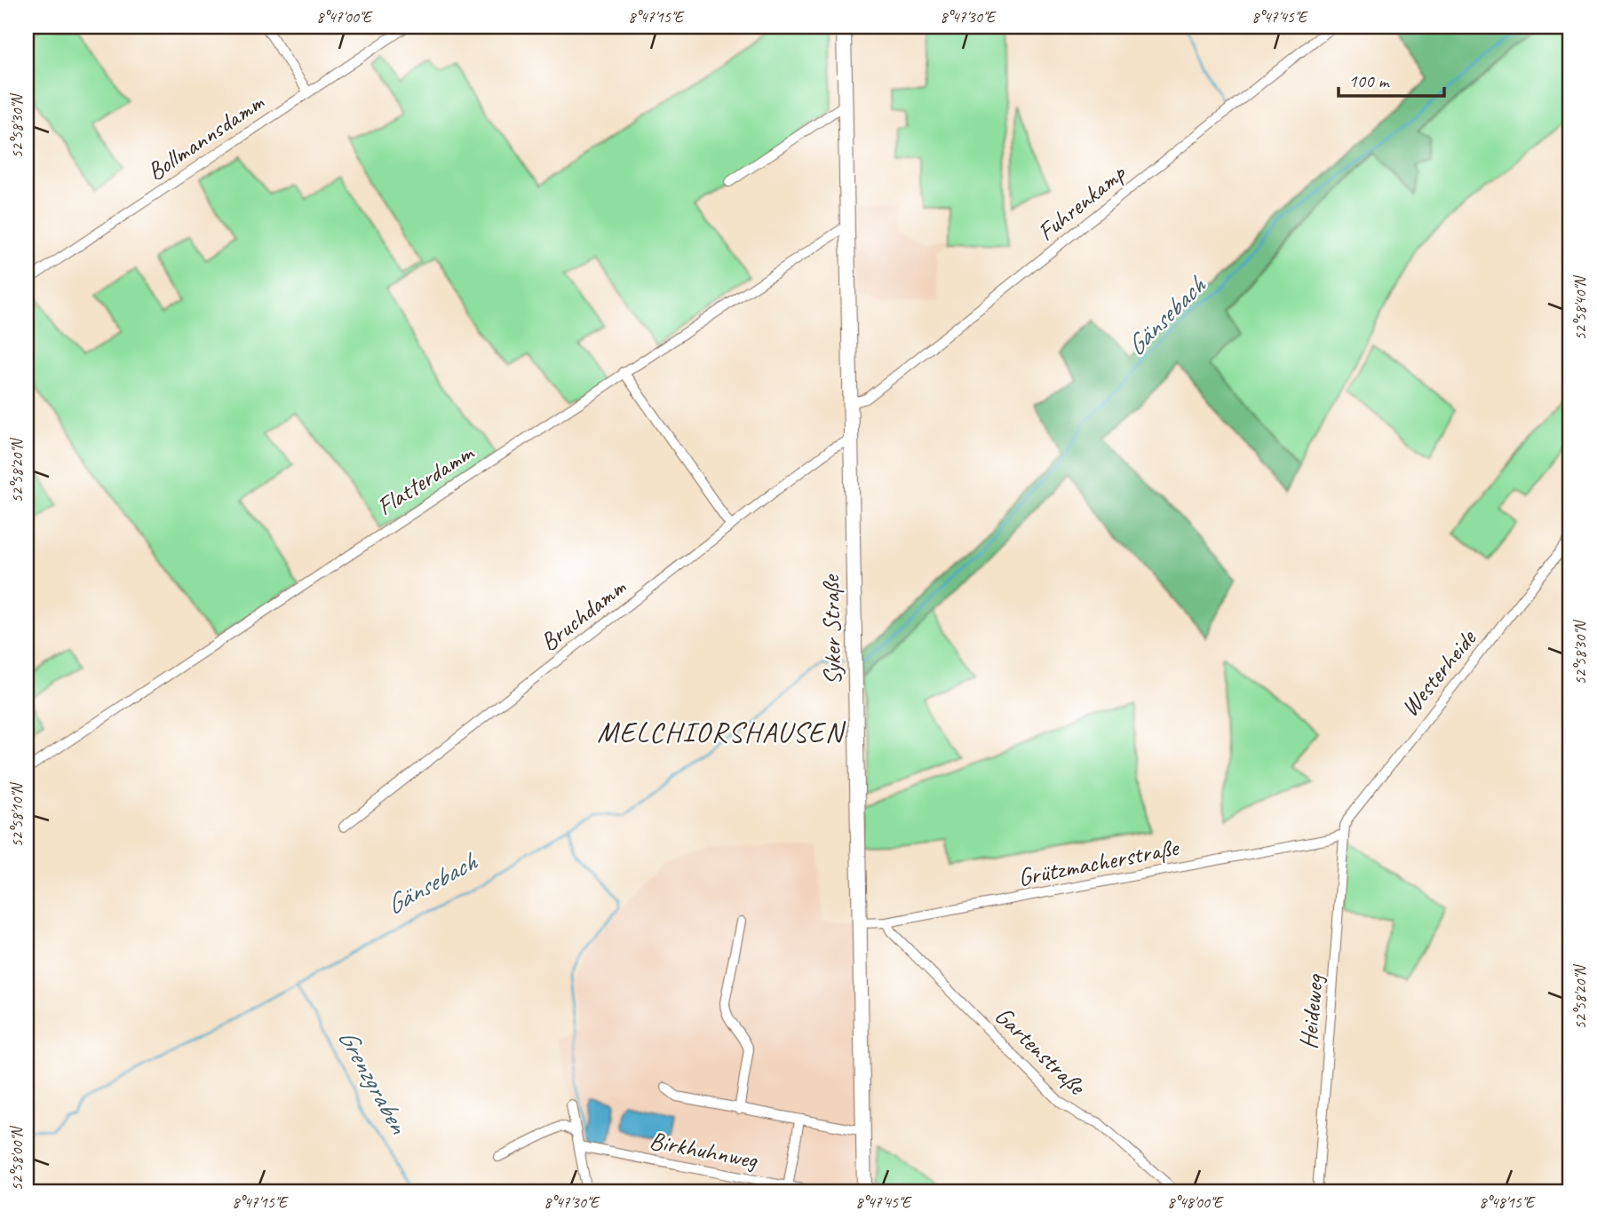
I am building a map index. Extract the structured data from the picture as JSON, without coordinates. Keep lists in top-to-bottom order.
{
  "streets": {
    "main road": ["Syker Straße"],
    "street": [
      "Bollmannsdamm",
      "Fuhrenkamp",
      "Flatterdamm",
      "Bruchdamm",
      "Westerheide",
      "Grützmacherstraße",
      "Heideweg",
      "Gartenstraße",
      "Birkhuhnweg"
    ]
  },
  "crossings": [
    ["Fuhrenkamp", "Syker Straße"],
    ["Flatterdamm", "Syker Straße"],
    ["Bruchdamm", "Syker Straße"],
    ["Syker Straße", "Grützmacherstraße"],
    ["Westerheide", "Grützmacherstraße"],
    ["Westerheide", "Heideweg"],
    ["Grützmacherstraße", "Heideweg"],
    ["Grützmacherstraße", "Gartenstraße"]
  ],
  "districts": ["MELCHIORSHAUSEN"],
  "water": ["Gänsebach", "Grenzgraben"],
  "scale_bar": "100 m",
  "coordinates": [
    "8°47'00\"E",
    "8°47'15\"E",
    "8°47'30\"E",
    "8°47'45\"E",
    "52°58'30\"N",
    "52°58'40\"N",
    "52°58'20\"N",
    "52°58'10\"N",
    "52°58'00\"N",
    "8°48'00\"E",
    "8°48'15\"E"
  ]
}
